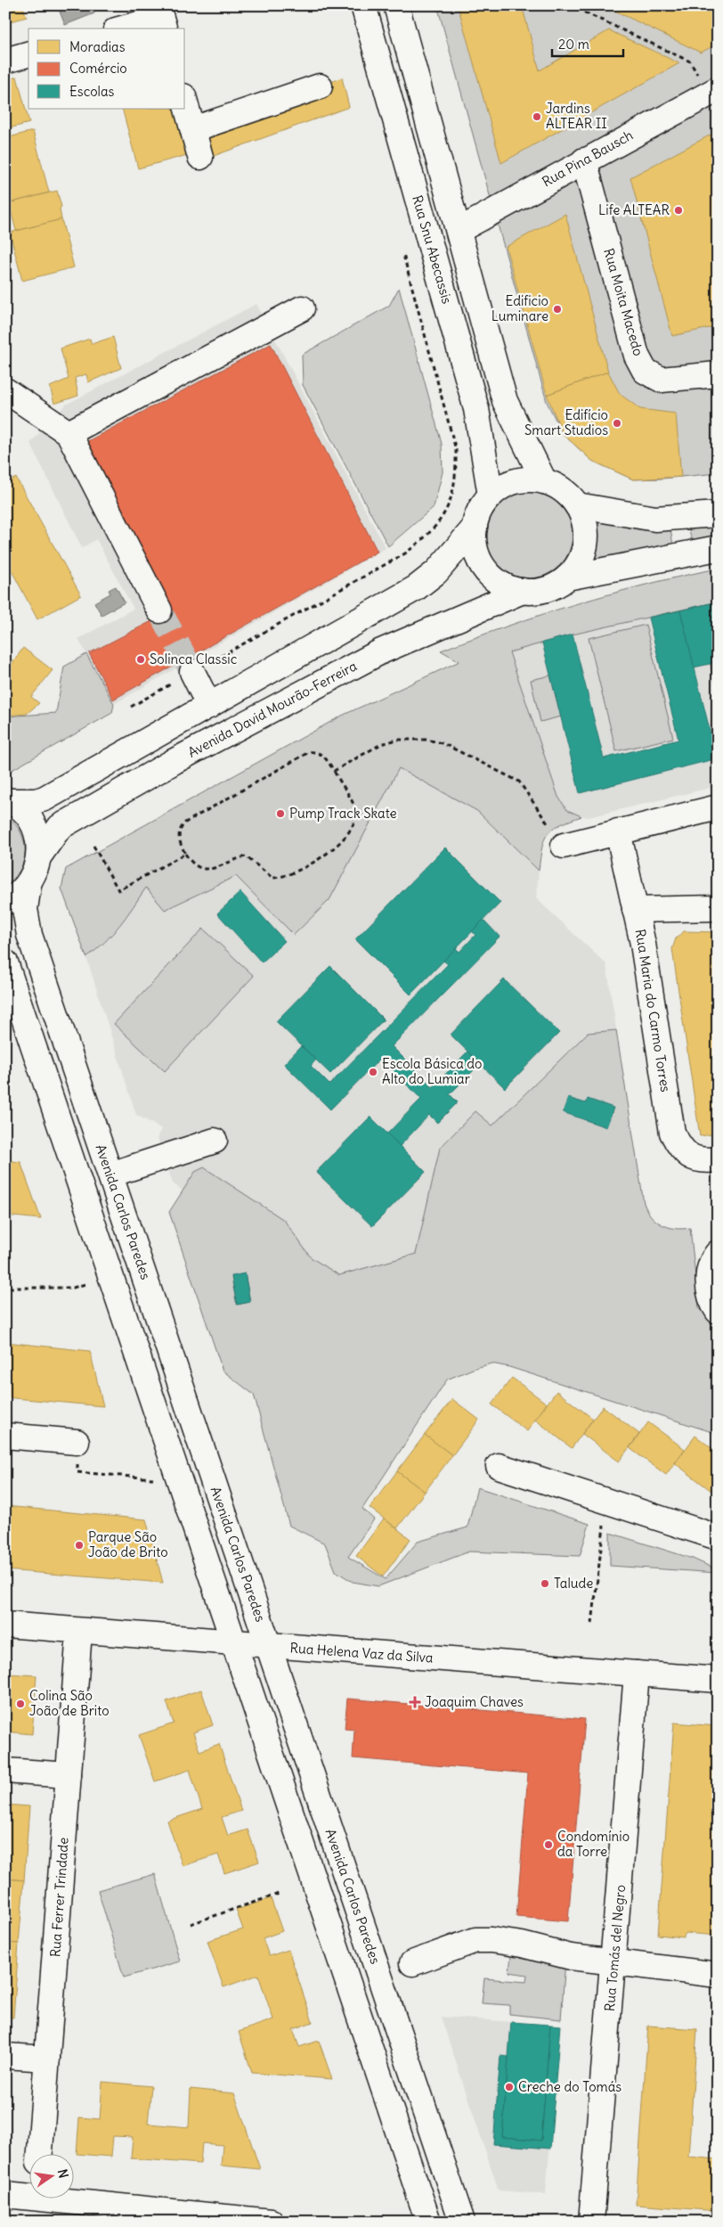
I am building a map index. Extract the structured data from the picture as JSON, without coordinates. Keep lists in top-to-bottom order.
{
  "streets": {
    "street": [
      "Rua Pina Bausch",
      "Rua Snu Abecassis",
      "Rua Moita Macedo",
      "Avenida David Mourão-Ferreira",
      "Rua Maria do Carmo Torres",
      "Avenida Carlos Paredes",
      "Rua Helena Vaz da Silva",
      "Rua Ferrer Trindade",
      "Rua Tomás del Negro"
    ]
  },
  "crossings": [
    ["Rua Pina Bausch", "Rua Moita Macedo"],
    ["Rua Snu Abecassis", "Avenida David Mourão-Ferreira"],
    ["Avenida Carlos Paredes", "Rua Helena Vaz da Silva"],
    ["Rua Helena Vaz da Silva", "Rua Ferrer Trindade"],
    ["Rua Helena Vaz da Silva", "Rua Tomás del Negro"]
  ],
  "places": {
    "other": [
      "Jardins ALTEAR II",
      "Life ALTEAR",
      "Edificio Luminare",
      "Edifício Smart Studios",
      "Solinca Classic",
      "Pump Track Skate",
      "Escola Básica do Alto do Lumiar",
      "Parque São João de Brito",
      "Talude",
      "Colina São João de Brito",
      "Condomínio da Torre",
      "Creche do Tomás"
    ],
    "health": ["Joaquim Chaves"]
  },
  "legend": ["Moradias", "Comércio", "Escolas"],
  "scale_bar": "20 m",
  "north": "right"
}
